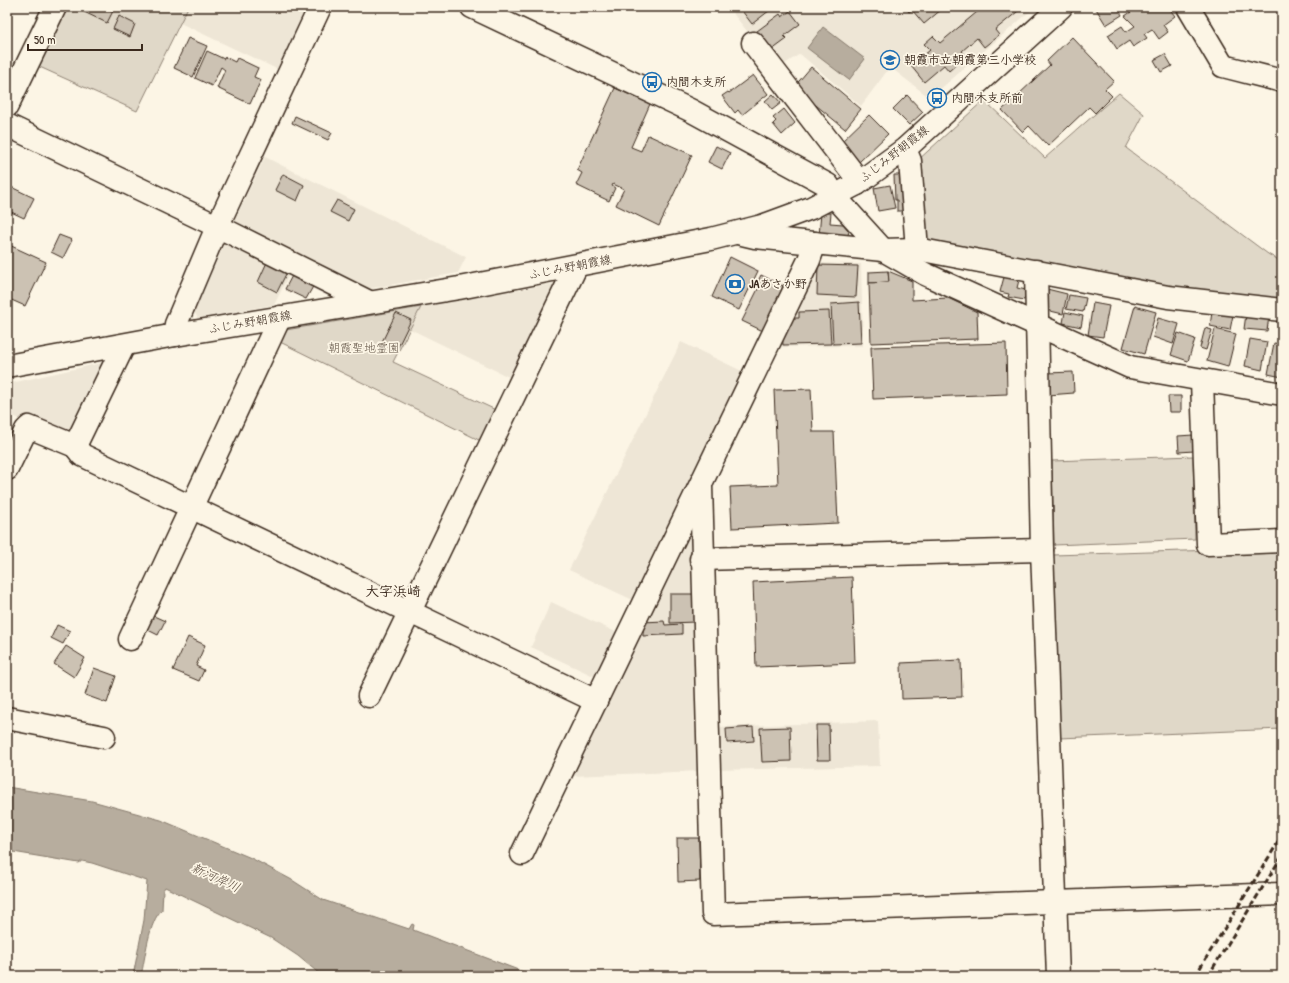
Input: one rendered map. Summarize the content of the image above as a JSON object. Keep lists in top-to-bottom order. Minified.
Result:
{"streets":{"street":["ふじみ野朝霞線"]},"districts":["大字浜崎"],"water":["新河岸川"],"parks":["朝霞聖地霊園"],"places":{"school or university":["朝霞市立朝霞第三小学校"],"bus stop":["内間木支所","内間木支所前"],"bank":["JAあさか野"]},"scale_bar":"50 m"}
